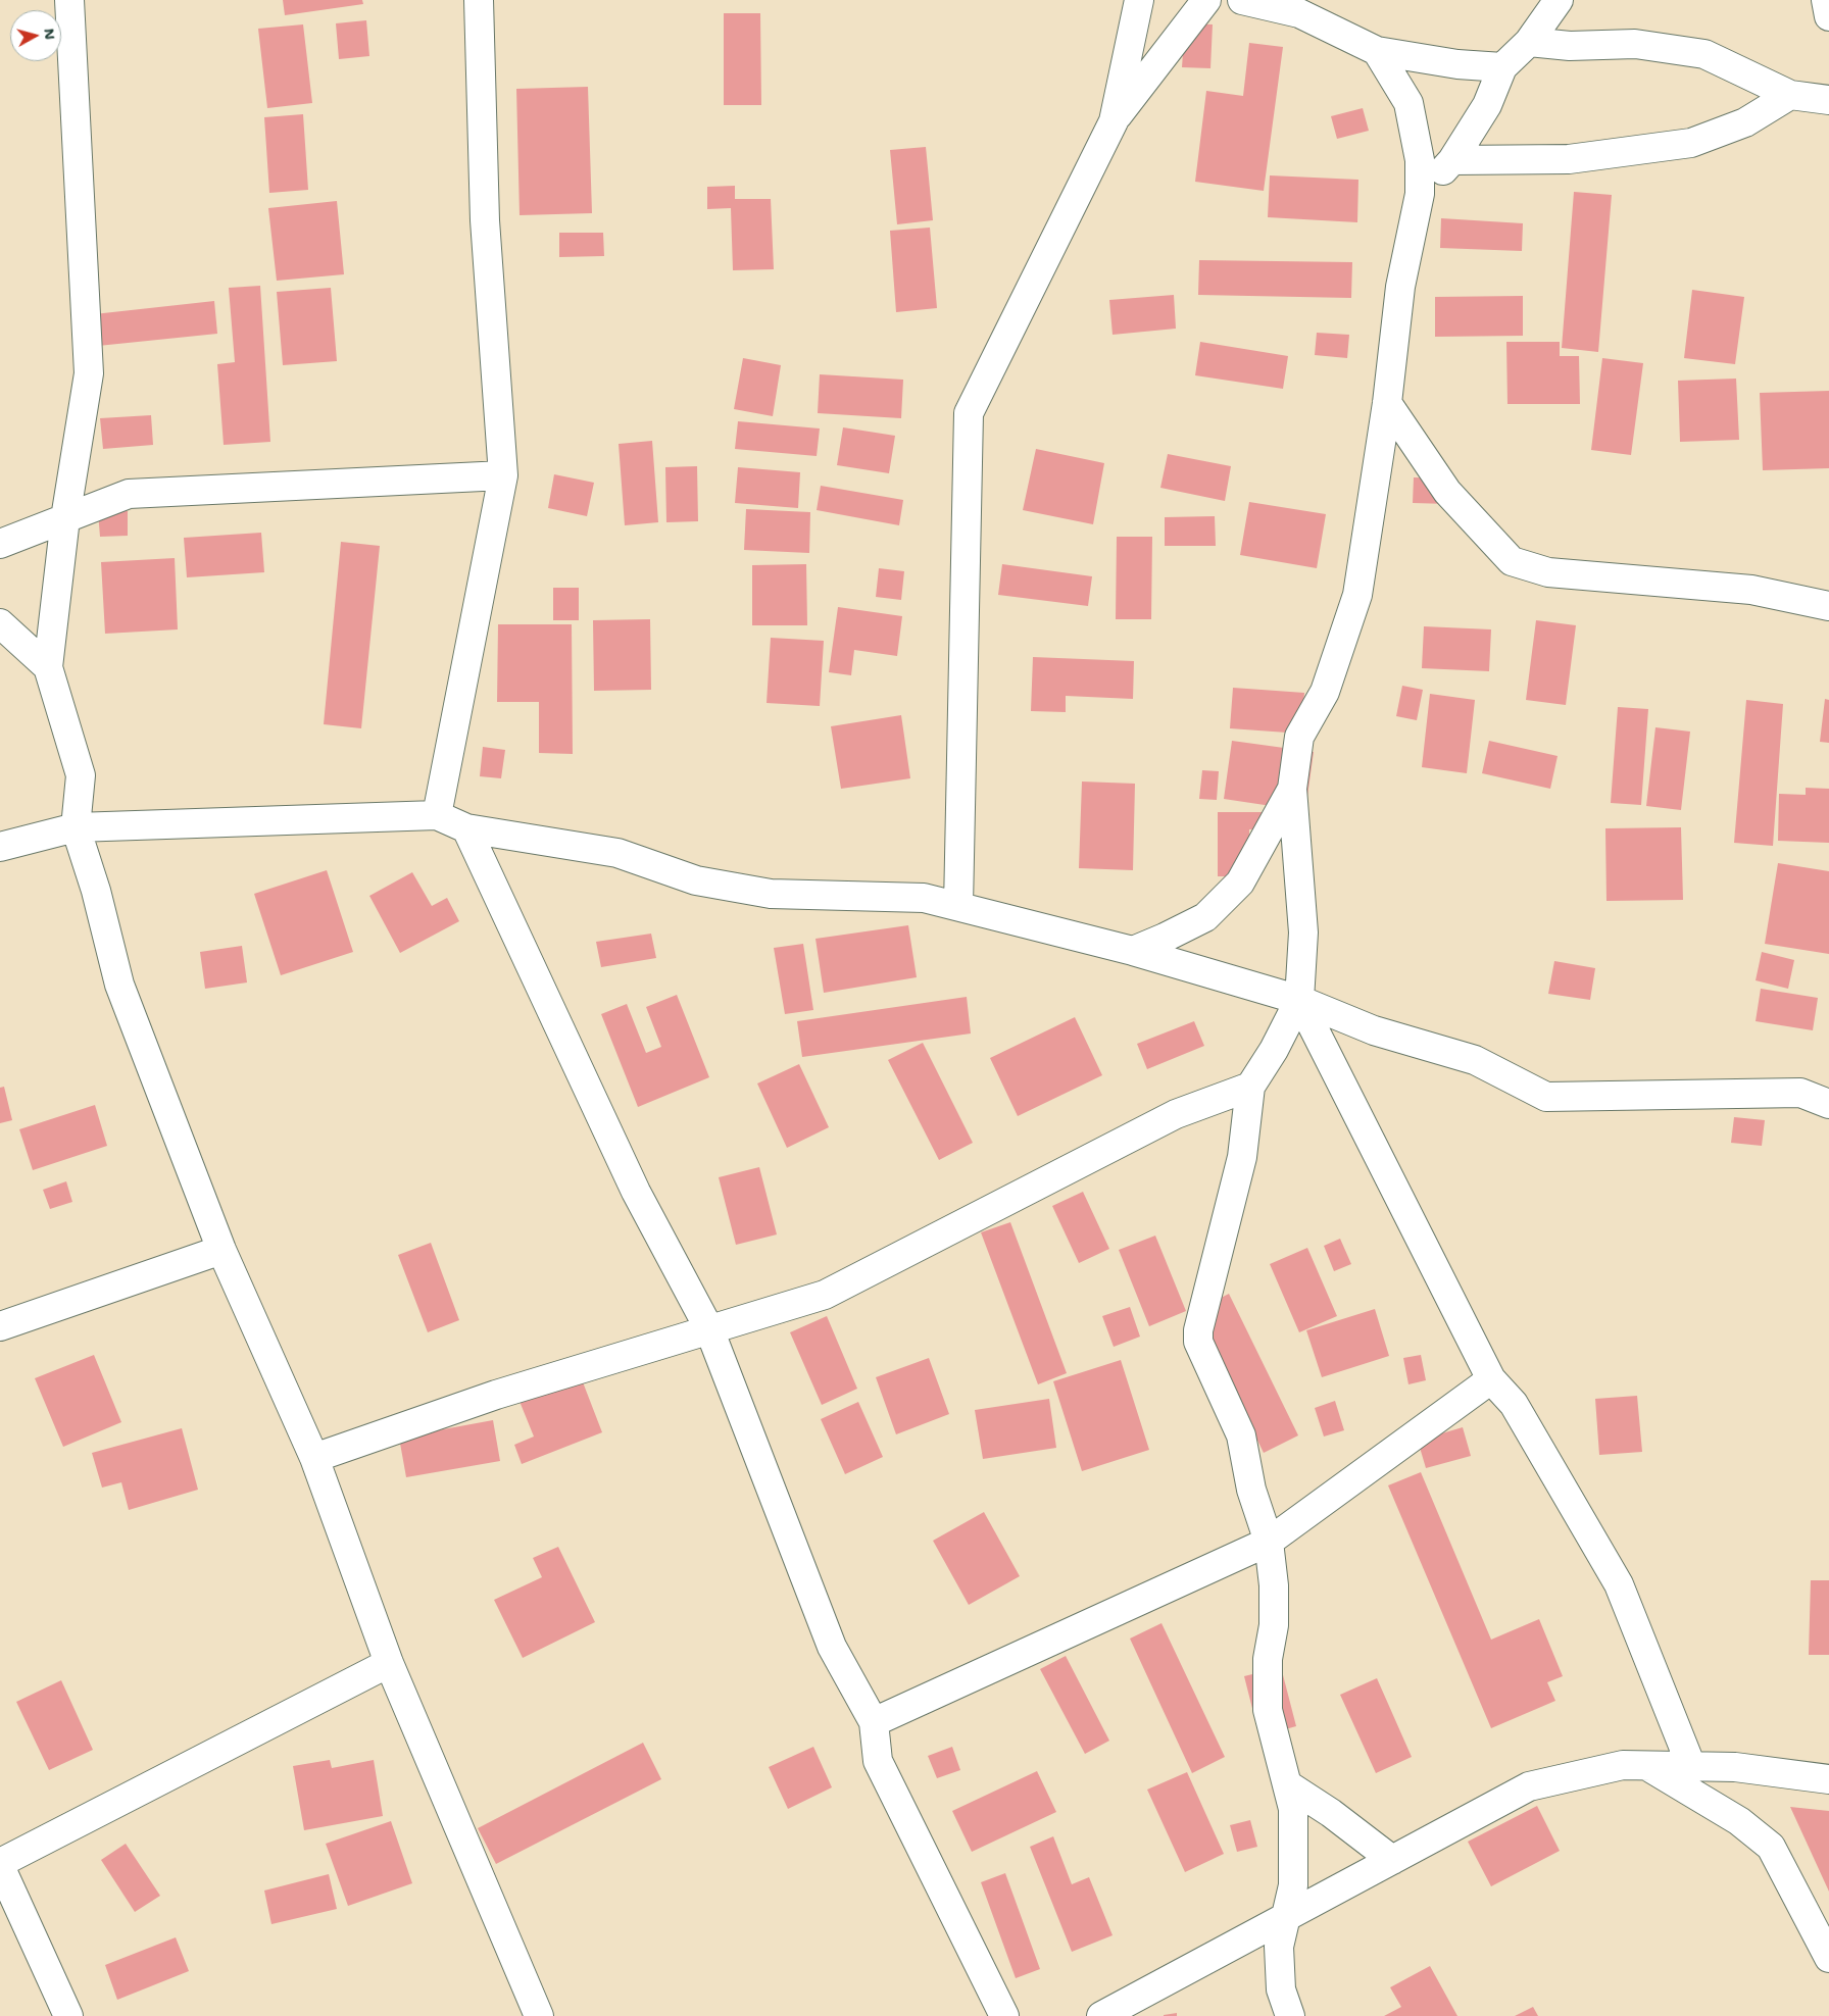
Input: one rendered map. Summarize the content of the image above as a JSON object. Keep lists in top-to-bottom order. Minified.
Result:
{"north":"right"}
